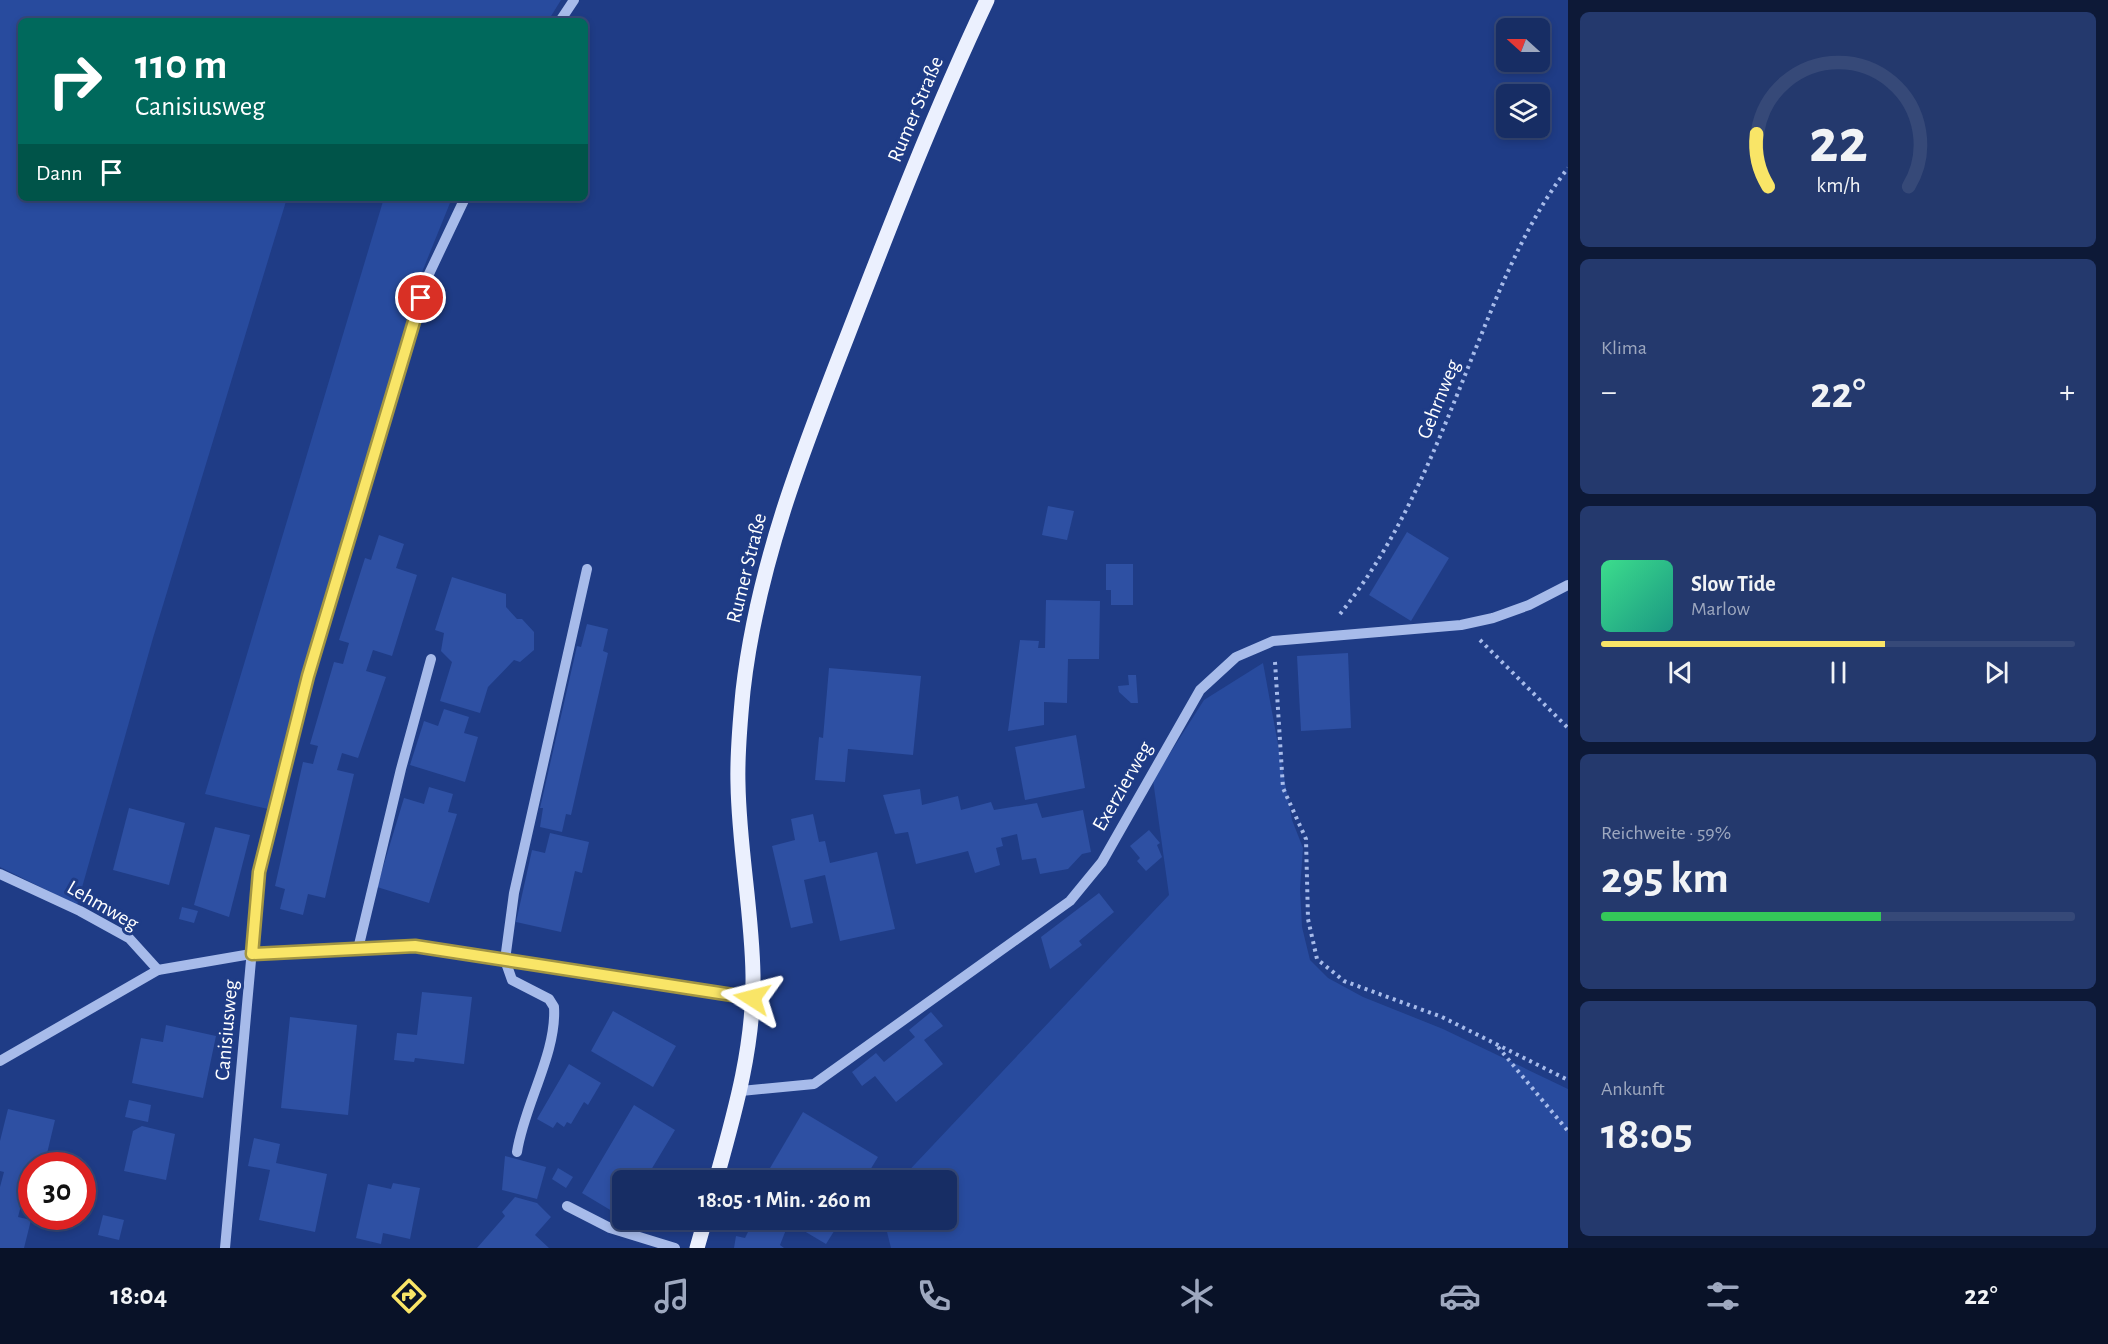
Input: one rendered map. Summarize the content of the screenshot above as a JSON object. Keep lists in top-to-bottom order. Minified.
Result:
{"streets":{"main road":["Rumer Straße"],"street":["Exerzierweg","Lehmweg","Canisiusweg"],"path":["Gehrnweg"]},"crossings":[["Rumer Straße","Exerzierweg"],["Gehrnweg","Exerzierweg"]],"north":"left","page":{"turn":["110 m","Canisiusweg"],"then":"Dann","tile":["Klima",["Reichweite · 59%","295 km"],["Ankunft","18:05"]],"heat":["−","22°","+"],"song":["Slow Tide","Marlow"],"limit":"30","trip":"18:05 · 1 Min. · 260 m","tabs":["18:04","22°"],"gauge":["22","km/h"]}}
